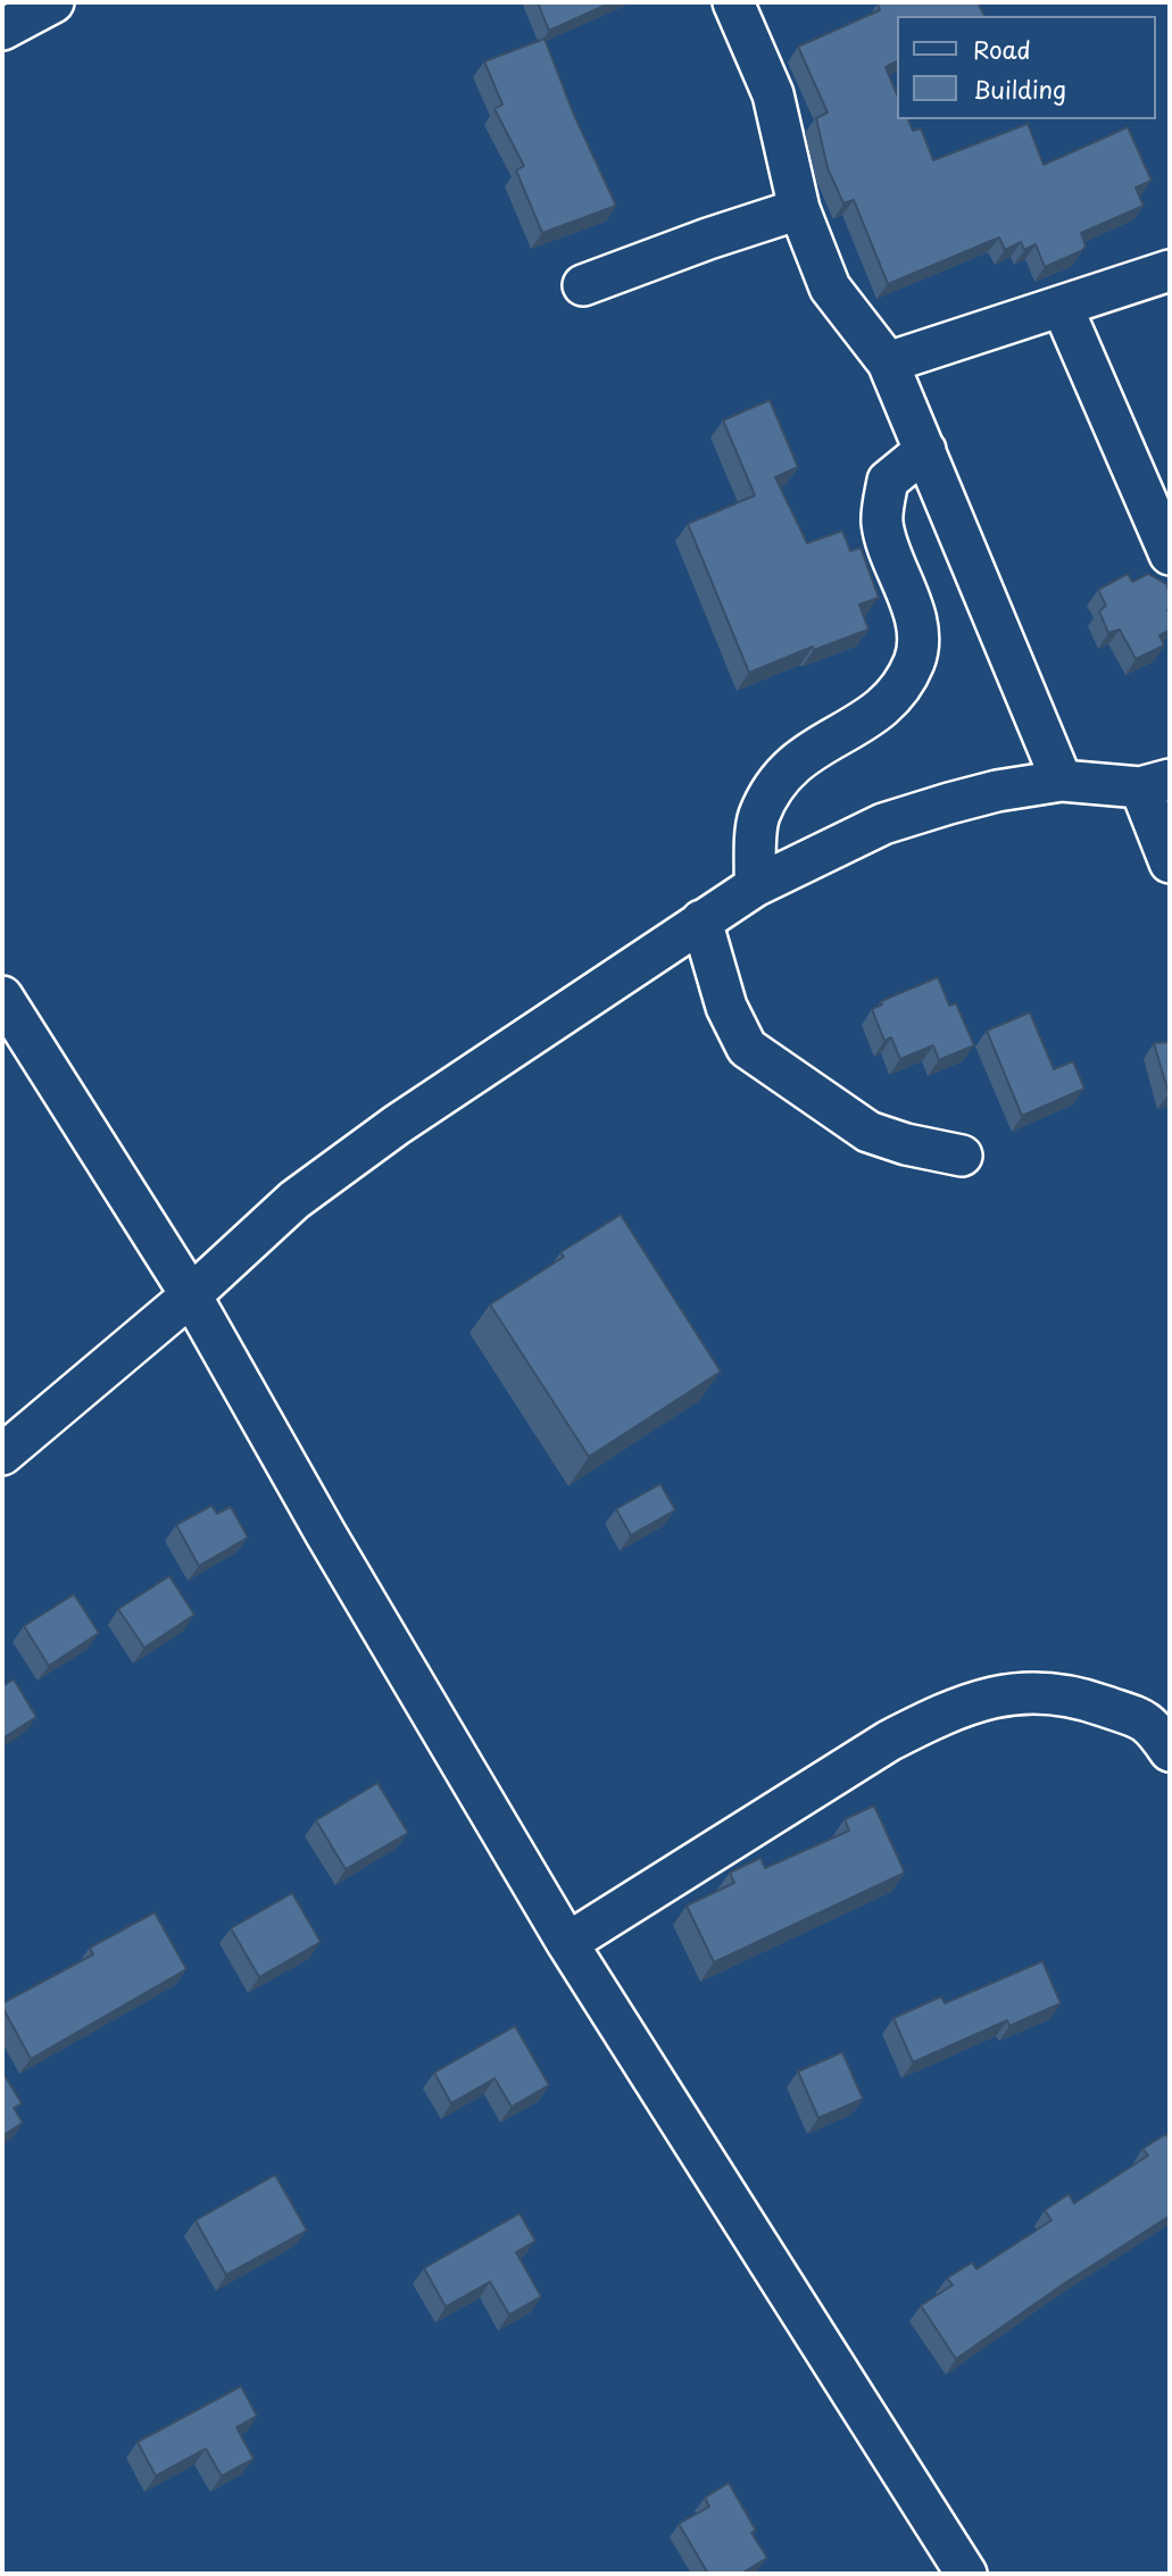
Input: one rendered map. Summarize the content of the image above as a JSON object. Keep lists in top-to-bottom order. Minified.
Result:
{"legend":["Road","Building"]}
